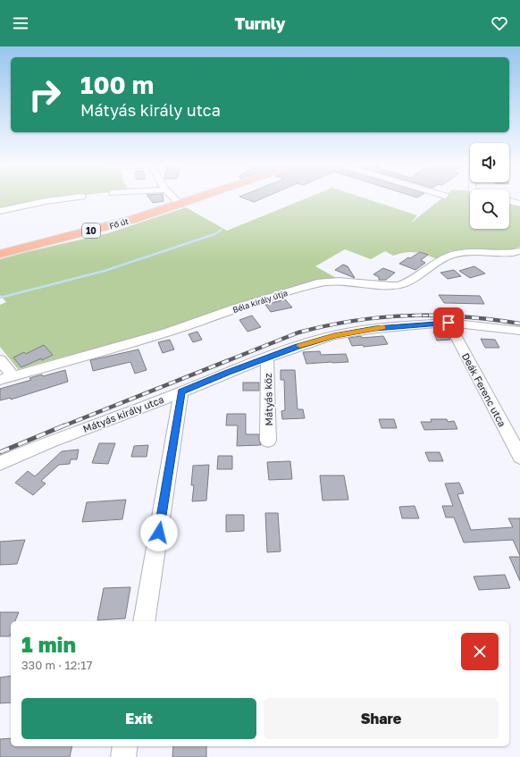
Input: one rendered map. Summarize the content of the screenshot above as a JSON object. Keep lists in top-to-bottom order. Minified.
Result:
{"streets":{"main road":["Fő út","10"],"street":["Béla király útja","Deák Ferenc utca","Mátyás köz","Mátyás király utca"]},"crossings":[["Deák Ferenc utca","Mátyás király utca"],["Mátyás köz","Mátyás király utca"]],"page":{"header":"Turnly","turn":["100 m","Mátyás király utca"],"heading":["1 min","330 m · 12:17"],"buttons":["Exit","Share"]}}
